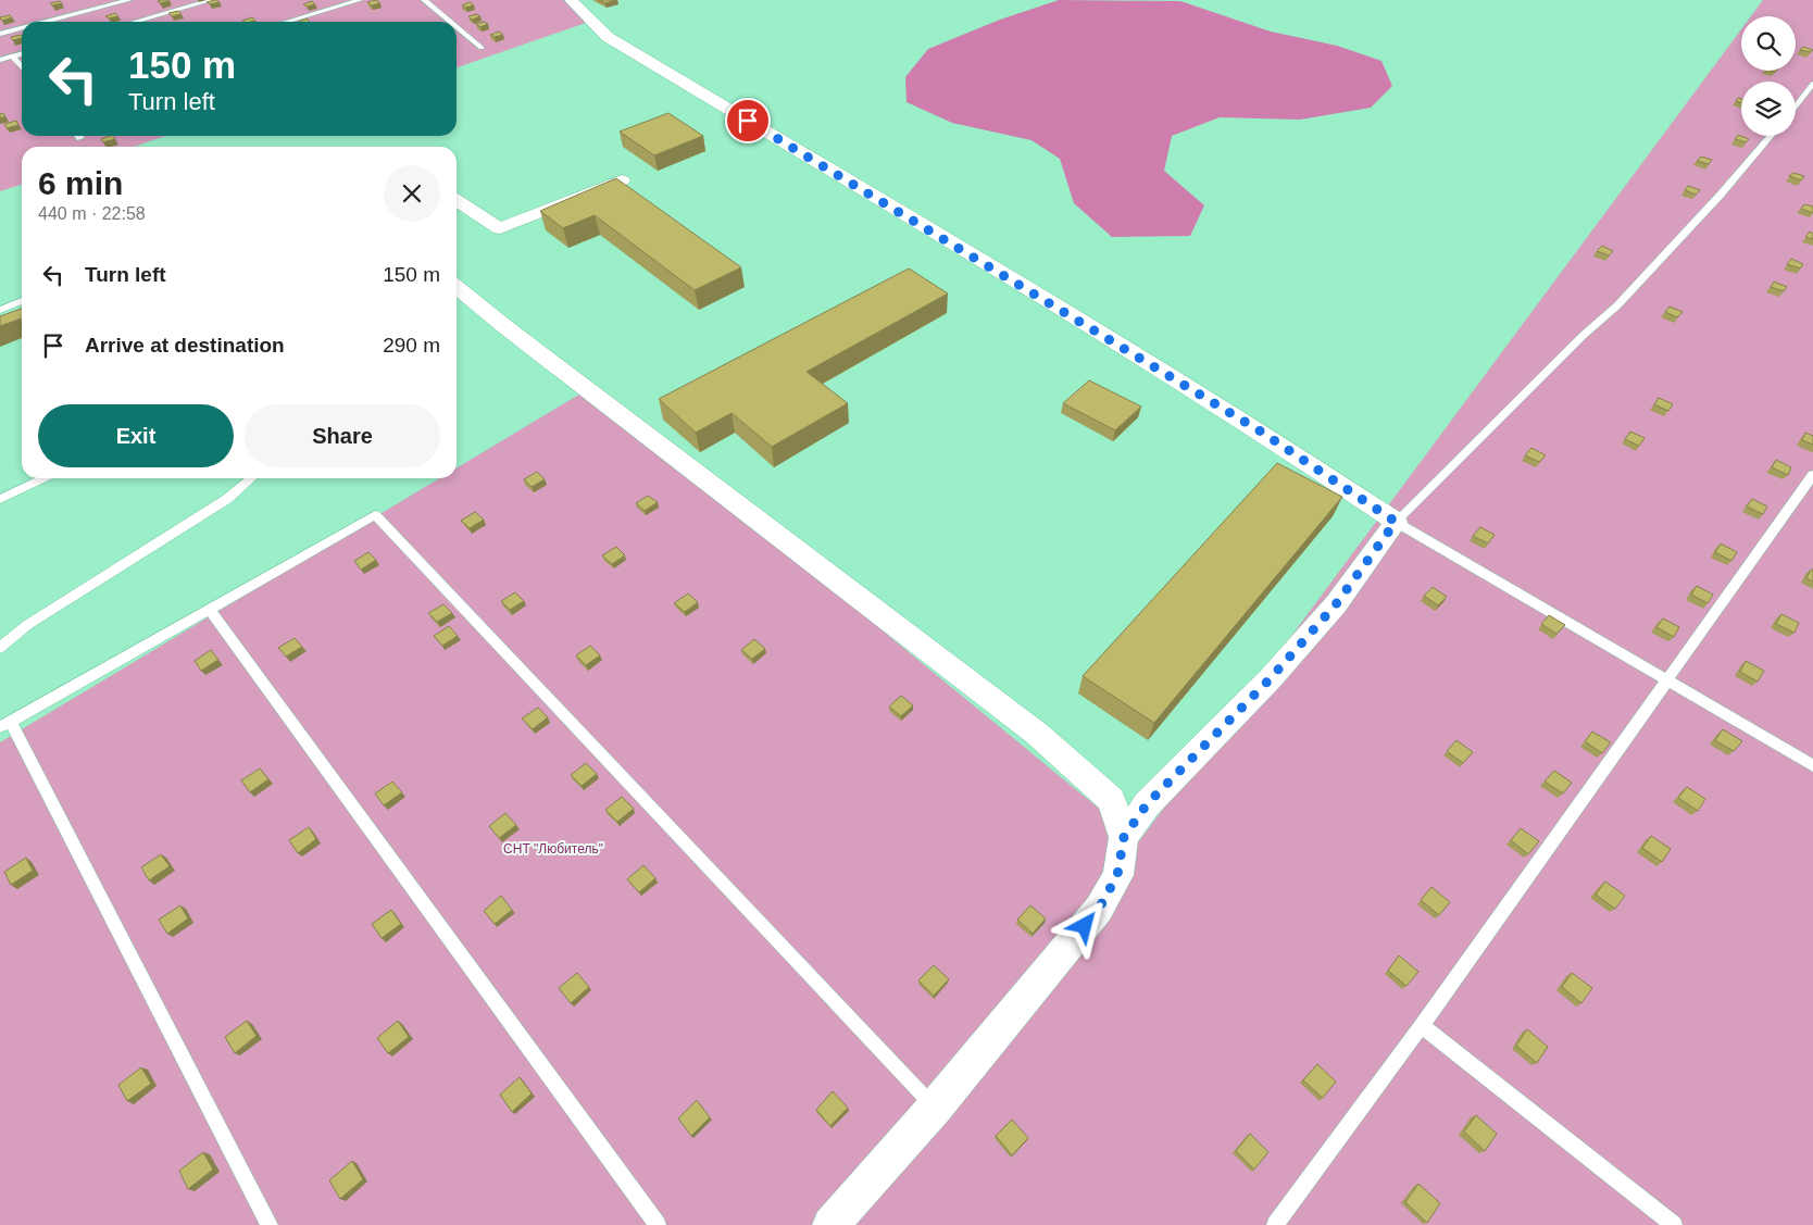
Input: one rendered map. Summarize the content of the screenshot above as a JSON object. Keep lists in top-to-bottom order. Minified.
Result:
{"parks":["СНТ \"Любитель\""],"page":{"turn":["150 m","Turn left"],"heading":["6 min","440 m · 22:58"],"list":[{"name":"Turn left","value":"150 m"},{"name":"Arrive at destination","value":"290 m"}],"buttons":["Exit","Share"]}}
